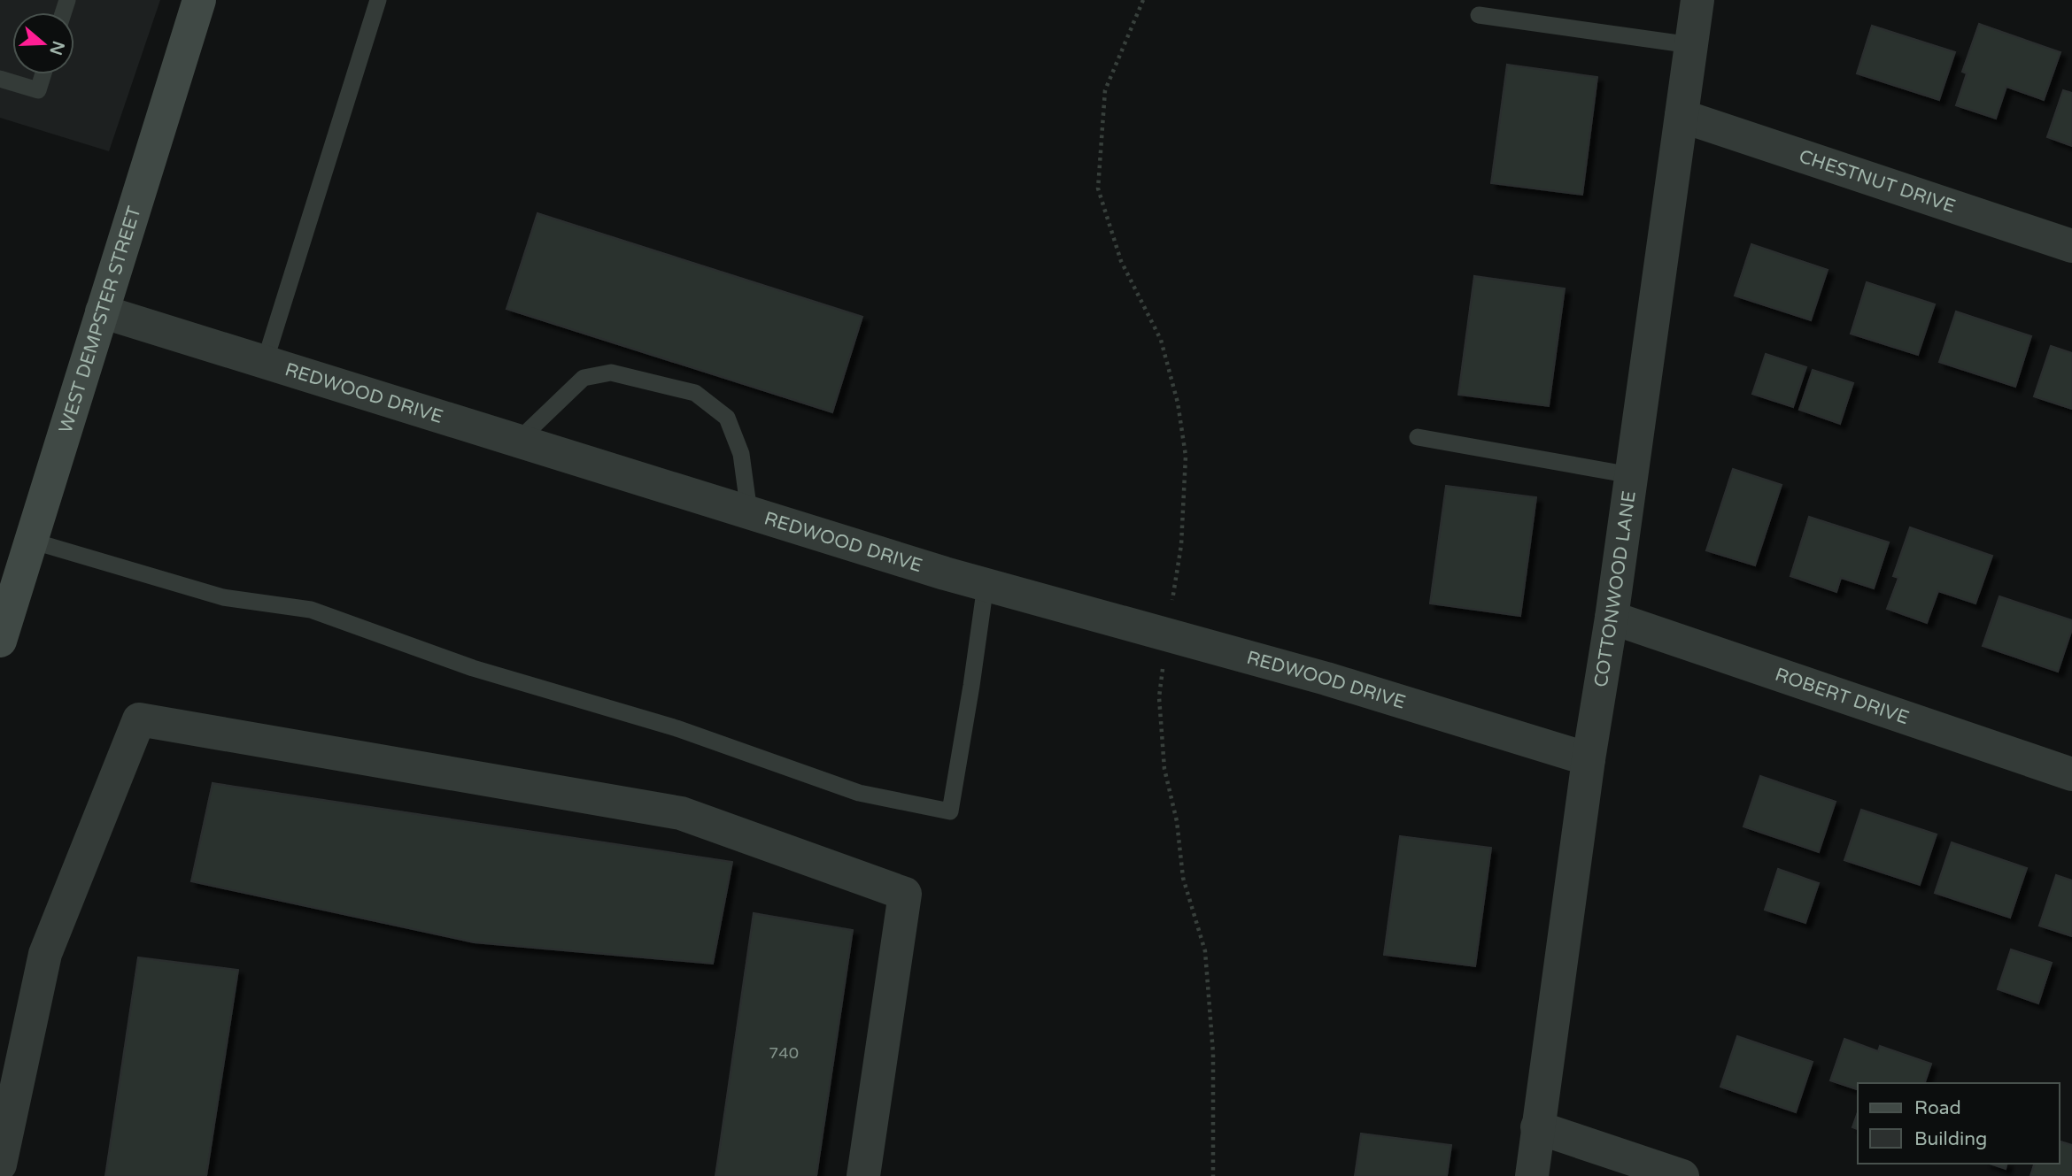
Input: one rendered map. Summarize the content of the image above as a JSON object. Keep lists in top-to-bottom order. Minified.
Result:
{"streets":{"main road":["WEST DEMPSTER STREET"],"street":["CHESTNUT DRIVE","REDWOOD DRIVE","COTTONWOOD LANE","ROBERT DRIVE"]},"crossings":[["CHESTNUT DRIVE","COTTONWOOD LANE"],["WEST DEMPSTER STREET","REDWOOD DRIVE"],["REDWOOD DRIVE","COTTONWOOD LANE"],["COTTONWOOD LANE","ROBERT DRIVE"]],"house_numbers":["740"],"legend":["Road","Building"],"north":"right"}
